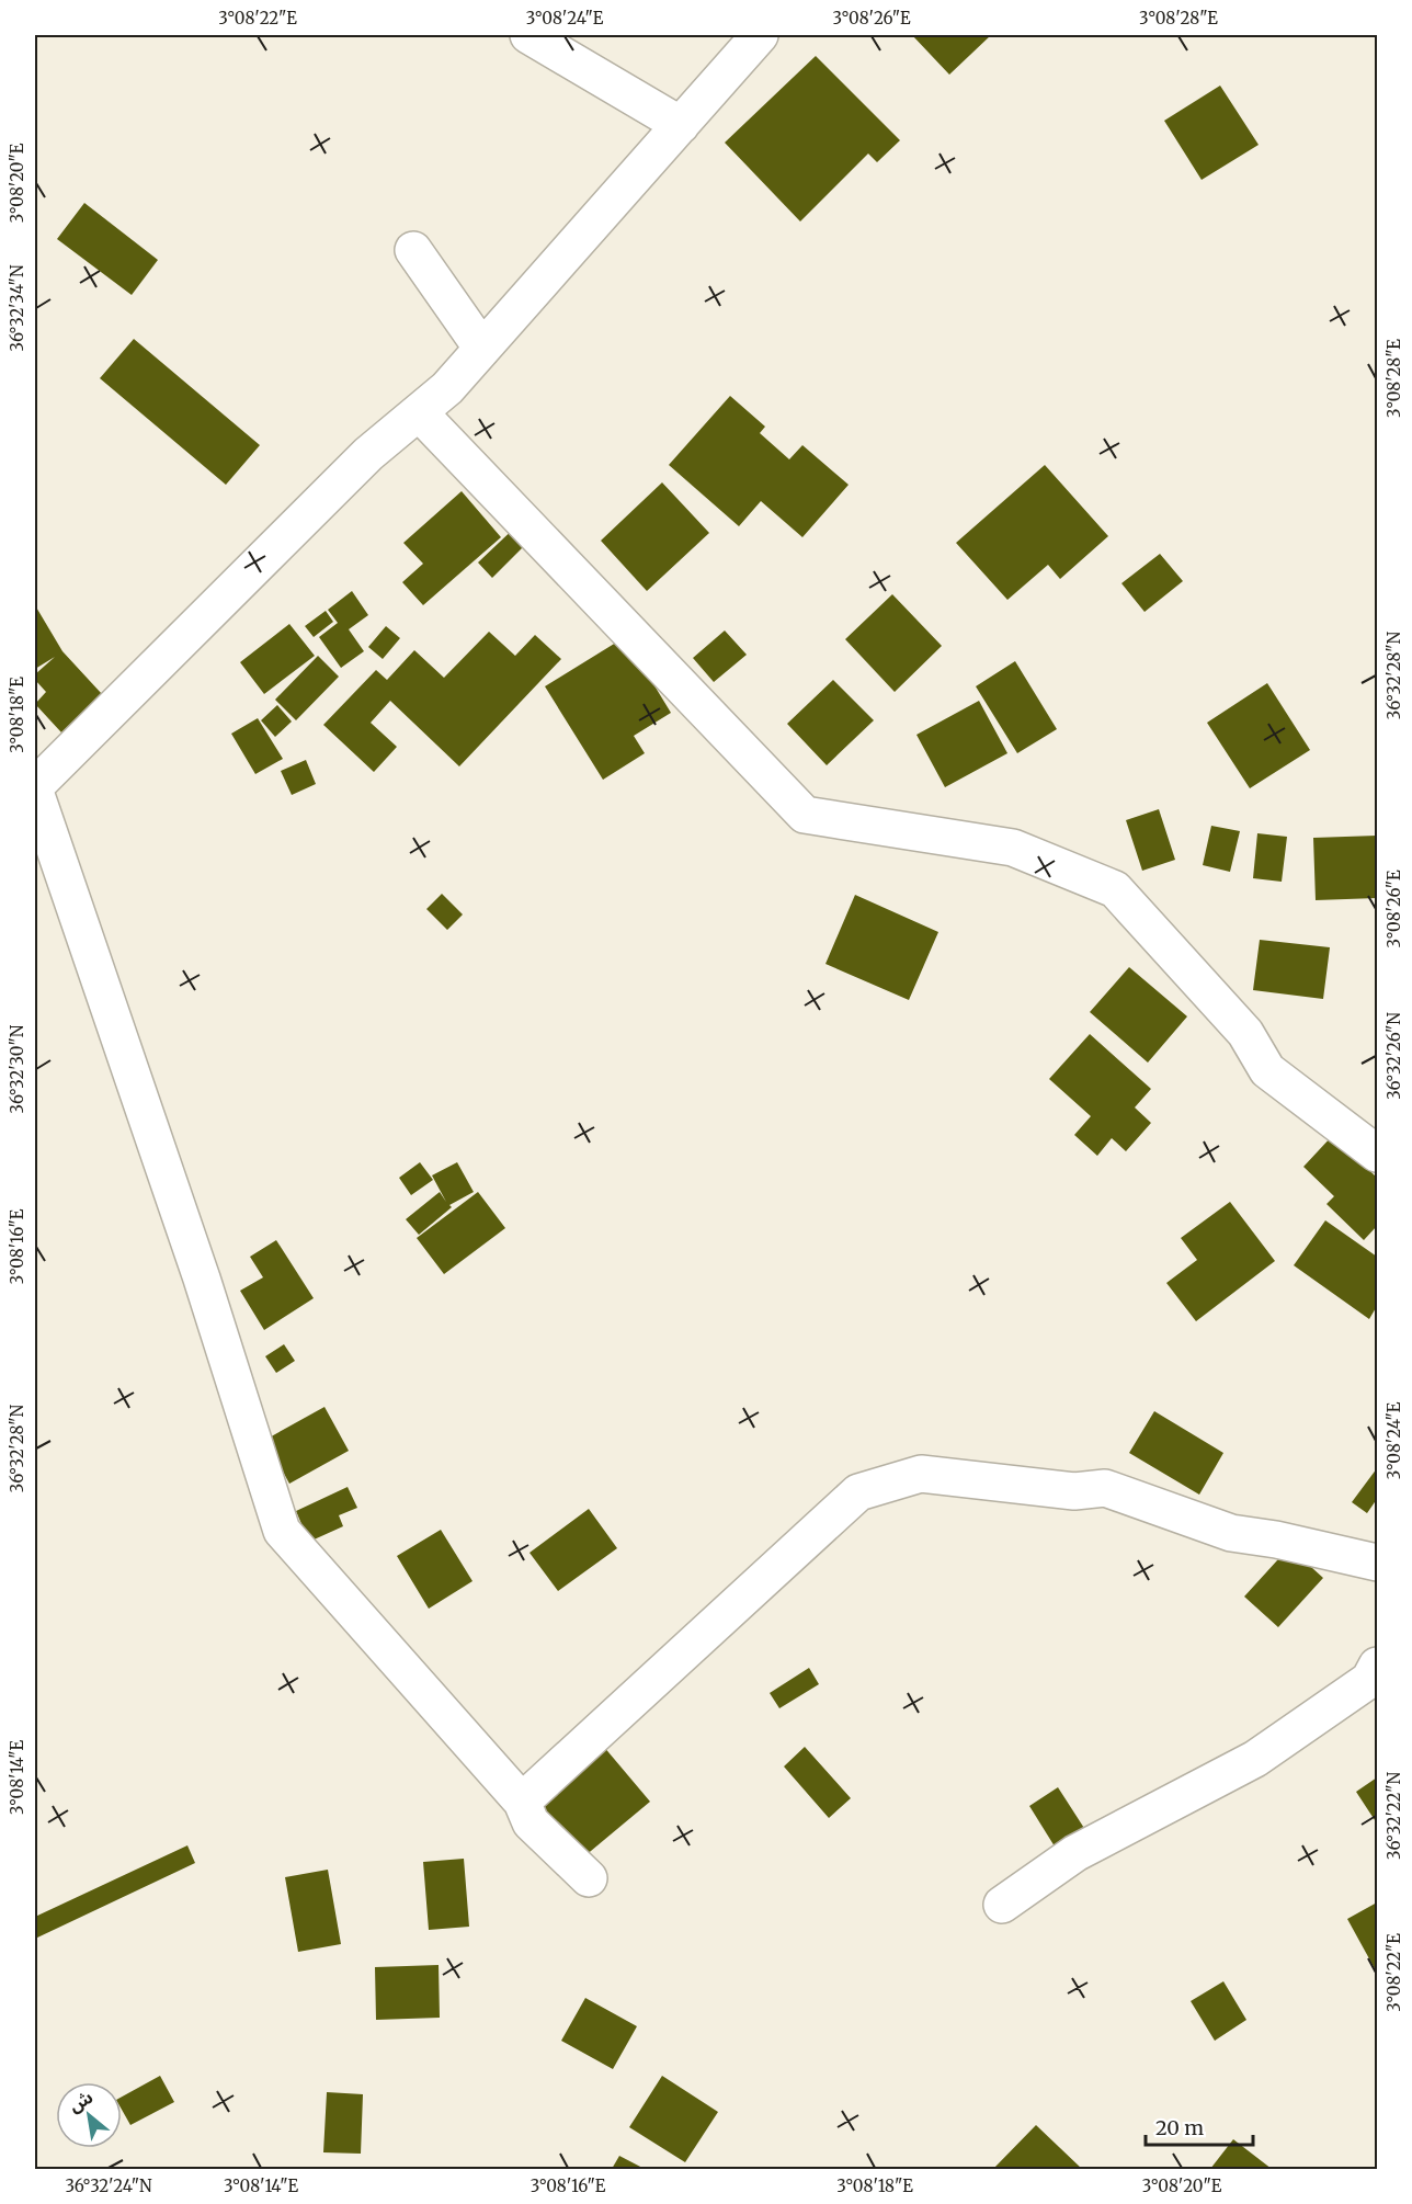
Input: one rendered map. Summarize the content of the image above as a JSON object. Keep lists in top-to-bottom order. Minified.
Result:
{"scale_bar":"20 m","north":"top left","coordinates":["3°08'22\"E","3°08'24\"E","3°08'26\"E","3°08'28\"E","3°08'20\"E","36°32'34\"N","36°32'28\"N","3°08'18\"E","36°32'26\"N","36°32'30\"N","3°08'16\"E","3°08'14\"E","36°32'22\"N","36°32'24\"N"]}
